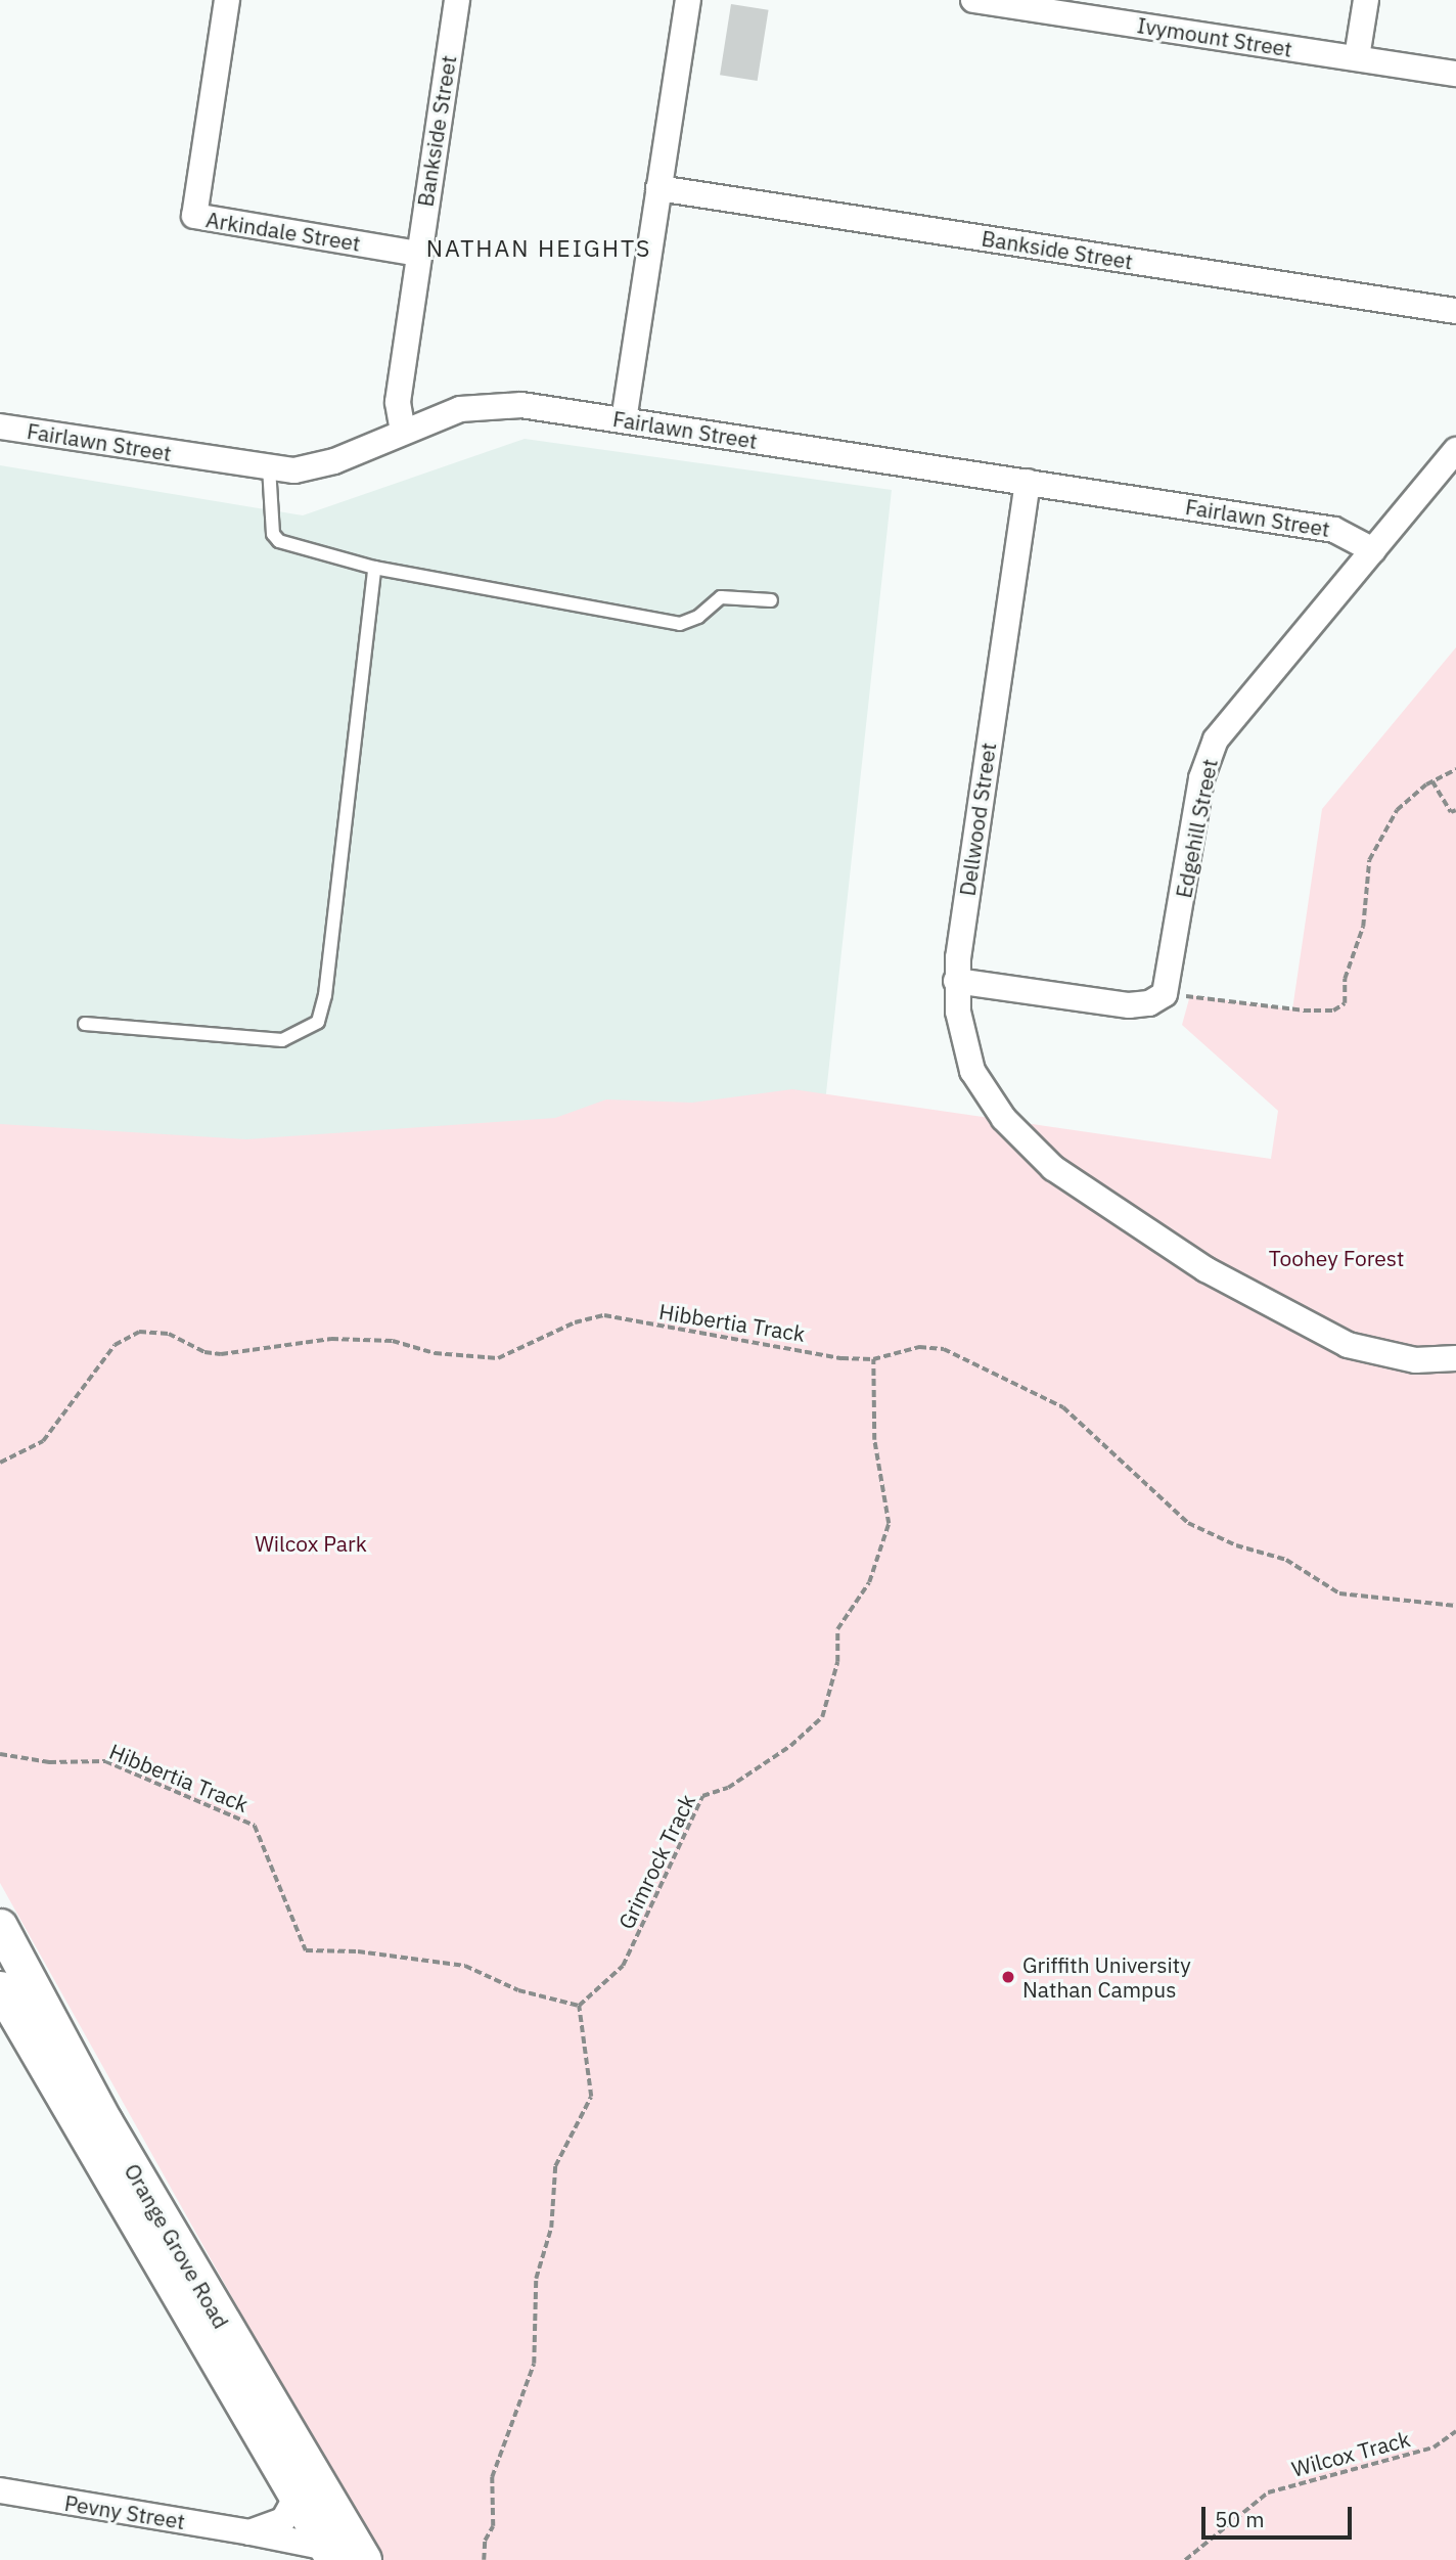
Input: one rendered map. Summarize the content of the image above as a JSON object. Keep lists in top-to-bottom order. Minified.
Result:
{"streets":{"main road":["Orange Grove Road"],"street":["Ivymount Street","Bankside Street","Arkindale Street","Fairlawn Street","Dellwood Street","Edgehill Street","Pevny Street"],"path":["Hibbertia Track","Grimrock Track","Wilcox Track"]},"crossings":[["Bankside Street","Arkindale Street"],["Bankside Street","Fairlawn Street"],["Fairlawn Street","Dellwood Street"],["Fairlawn Street","Edgehill Street"],["Hibbertia Track","Grimrock Track"],["Orange Grove Road","Pevny Street"]],"districts":["NATHAN HEIGHTS"],"parks":["Toohey Forest","Wilcox Park"],"places":["Griffith University Nathan Campus"],"scale_bar":"50 m"}
